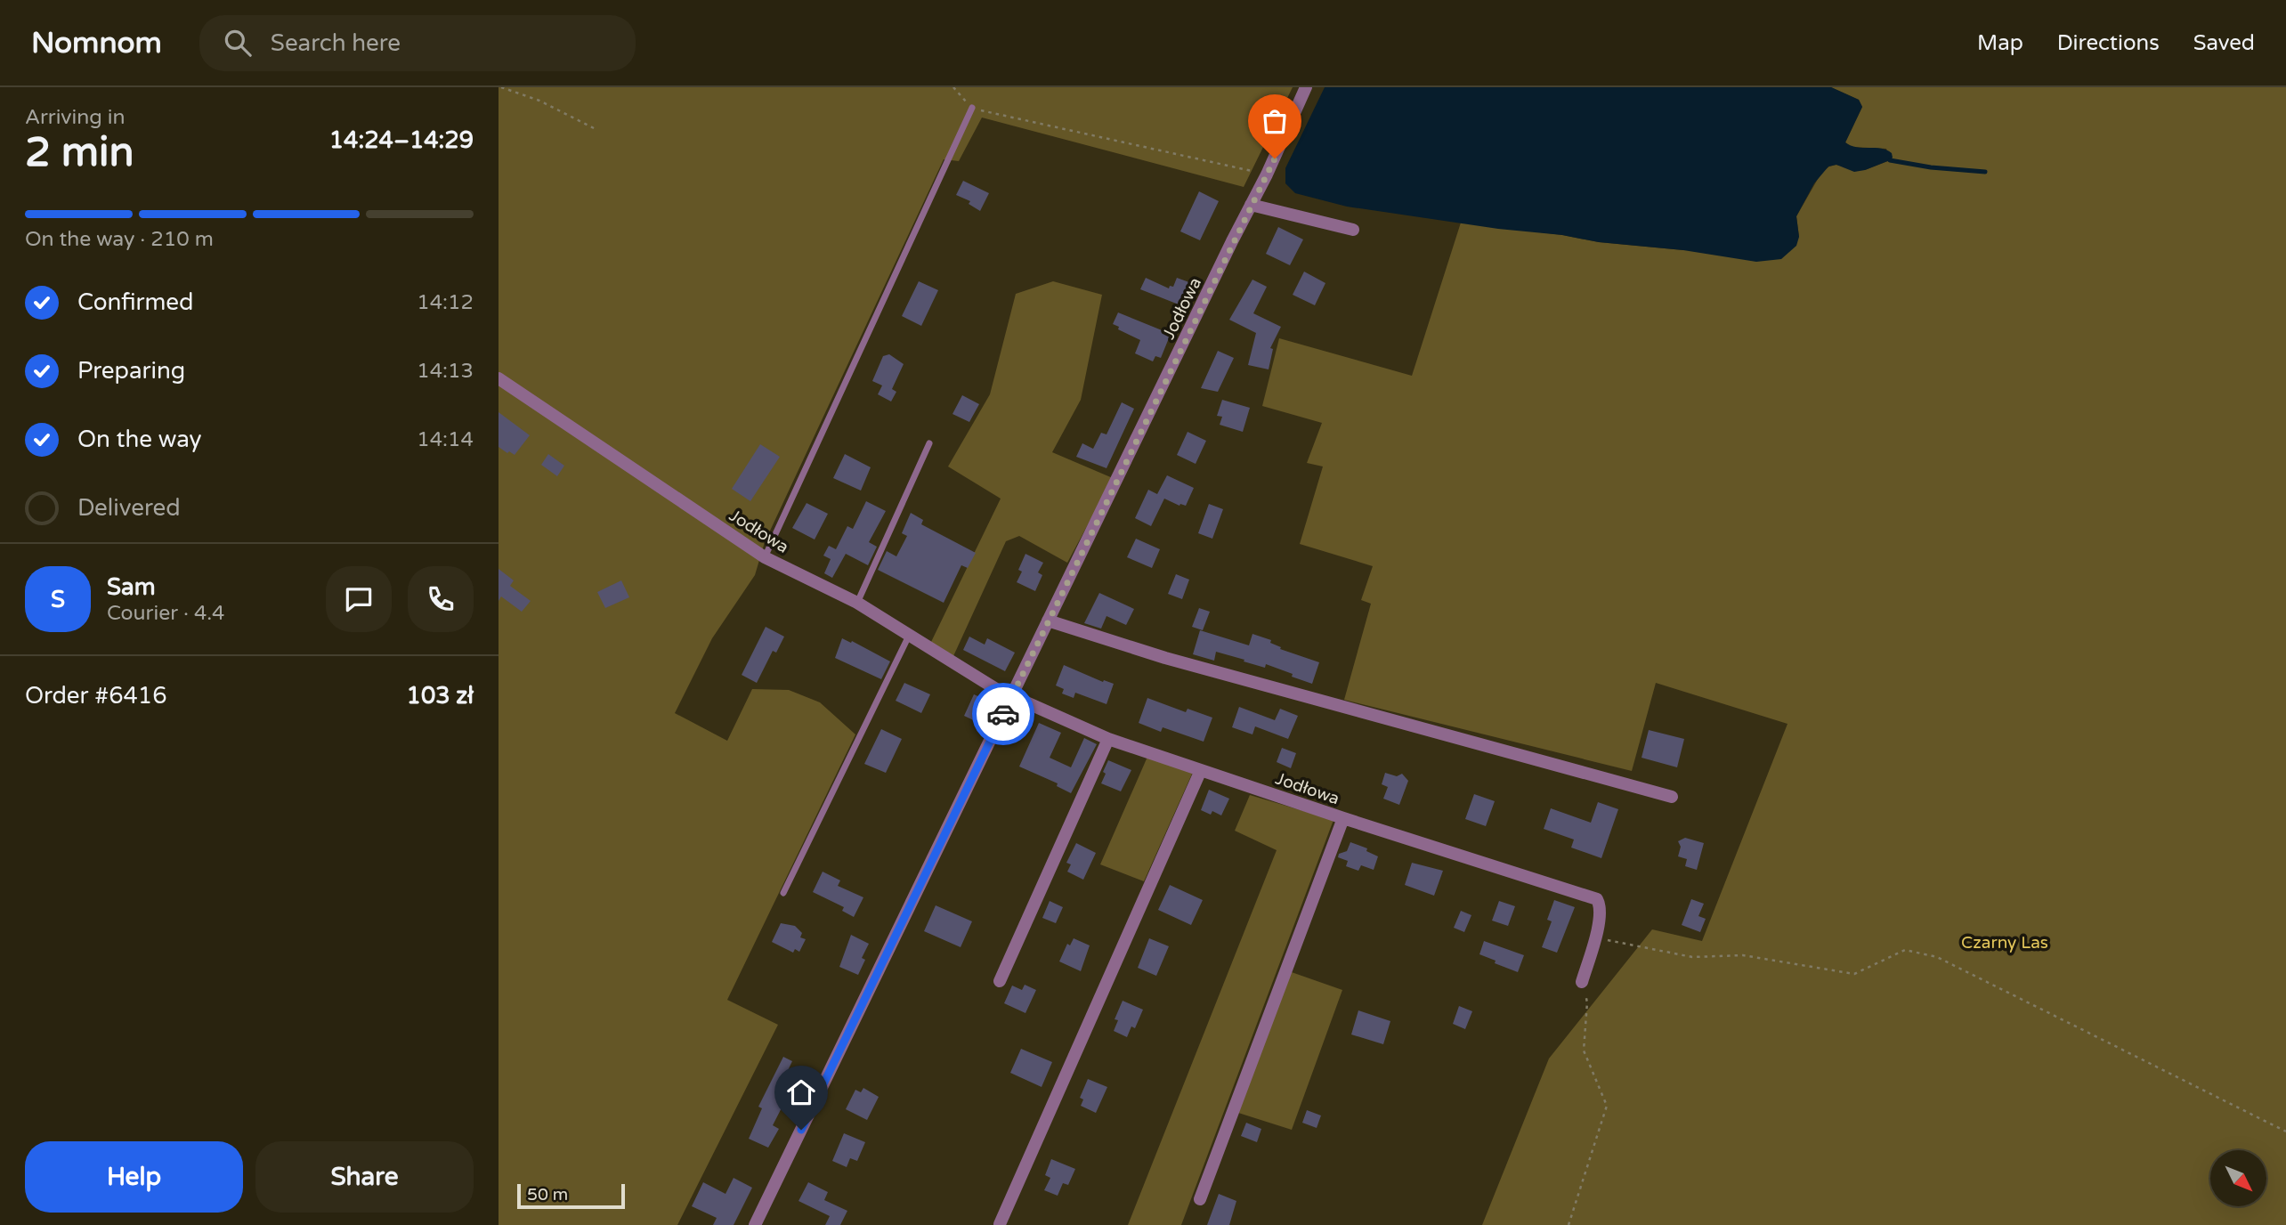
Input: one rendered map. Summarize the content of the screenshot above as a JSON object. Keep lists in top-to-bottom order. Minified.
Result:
{"streets":{"street":["Jodłowa"]},"parks":["Czarny Las"],"scale_bar":"50 m","north":"bottom right","page":{"header":"Nomnom","search":"Search here","nav":["Map","Directions","Saved"],"heading":["2 min","Arriving in","14:24–14:29"],"panel":["Sam","Courier · 4.4","Order #6416","103 zł"],"bar":"On the way · 210 m","list":[["Confirmed","14:12"],["Preparing","14:13"],["On the way","14:14"],"Delivered"],"round":"S","buttons":["Help","Share"],"scale":"50 m"}}
